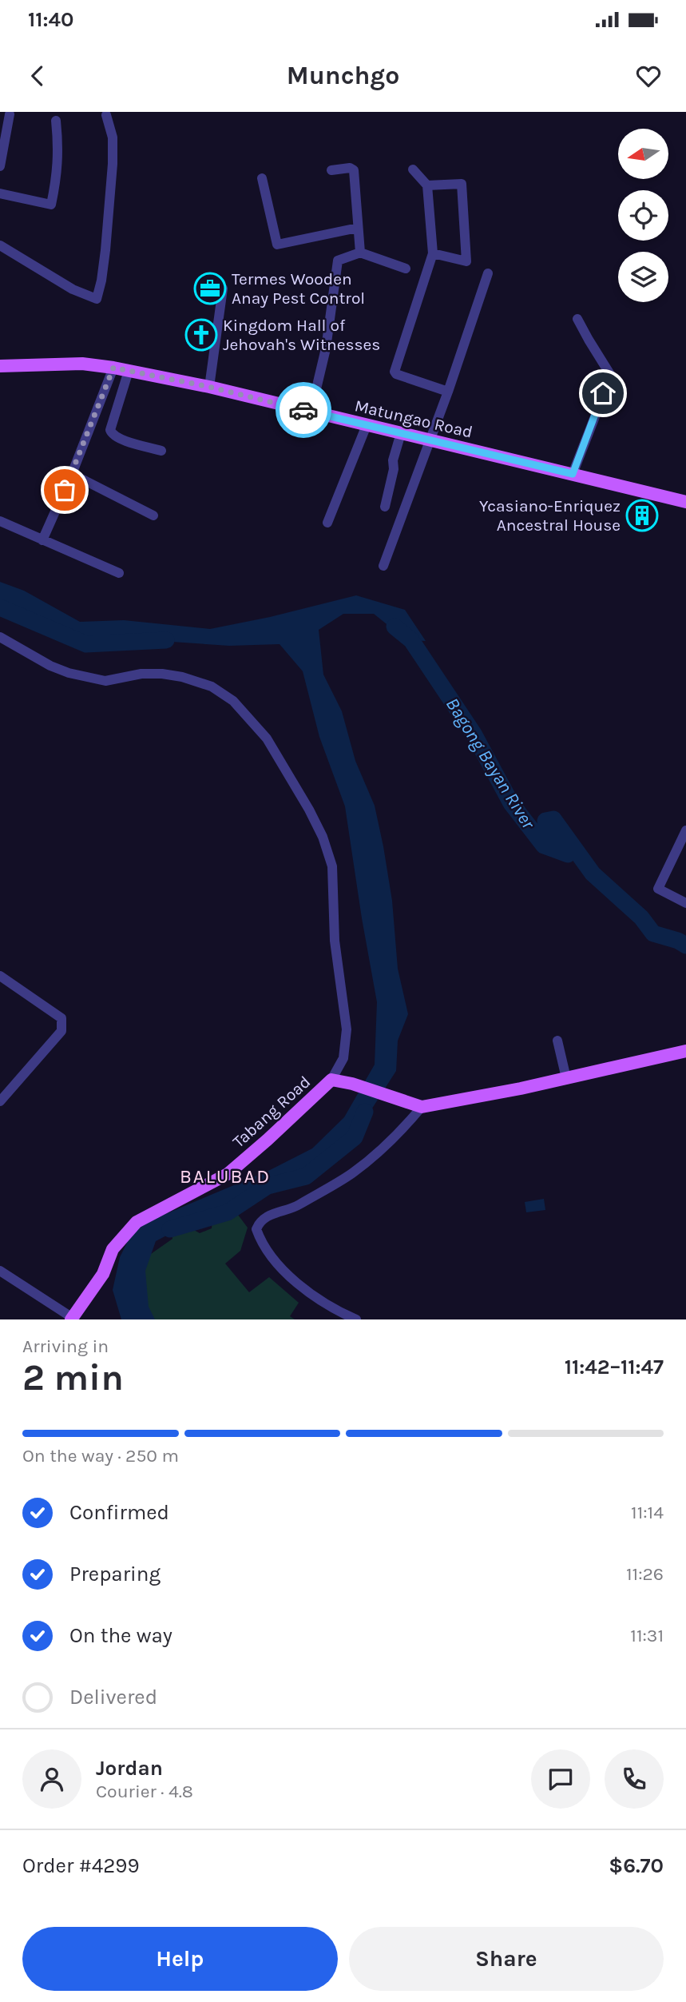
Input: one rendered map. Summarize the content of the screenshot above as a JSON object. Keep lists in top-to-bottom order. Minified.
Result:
{"streets":{"main road":["Matungao Road","Tabang Road"]},"districts":["BALUBAD"],"water":["Bagong Bayan River"],"places":{"office":["Termes Wooden Anay Pest Control"],"church":["Kingdom Hall of Jehovah's Witnesses"],"building":["Ycasiano-Enriquez Ancestral House"]},"north":"left","page":{"status":"11:40","header":"Munchgo","heading":["2 min","Arriving in","11:42–11:47"],"panel":["Jordan","Courier · 4.8","Order #4299","$6.70"],"bar":"On the way · 250 m","list":[["Confirmed","11:14"],["Preparing","11:26"],["On the way","11:31"],"Delivered"],"buttons":["Help","Share"]}}
